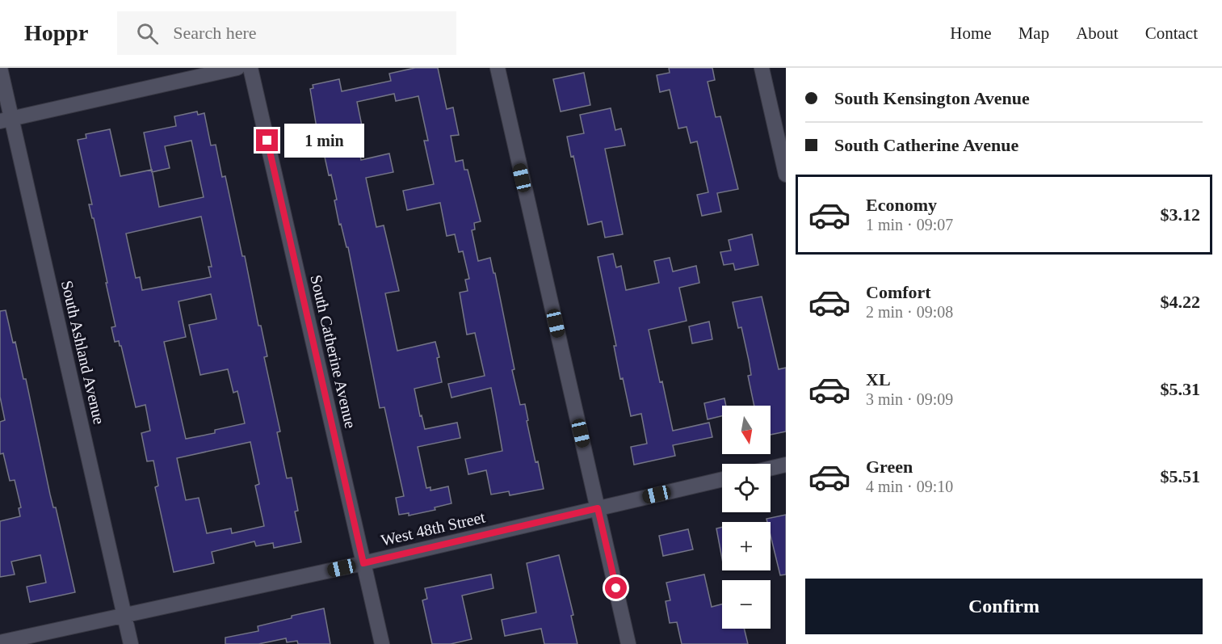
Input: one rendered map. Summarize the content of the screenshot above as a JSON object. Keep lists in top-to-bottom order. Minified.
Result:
{"streets":{"street":["South Catherine Avenue","South Ashland Avenue","West 48th Street"]},"crossings":[["South Catherine Avenue","West 48th Street"],["South Ashland Avenue","West 48th Street"]],"north":"bottom","page":{"header":"Hoppr","search":"Search here","nav":["Home","Map","About","Contact"],"banner":["South Kensington Avenue","South Catherine Avenue"],"bubble":"1 min","list":[{"name":"Economy","note":"1 min · 09:07","value":"$3.12"},{"name":"Comfort","note":"2 min · 09:08","value":"$4.22"},{"name":"XL","note":"3 min · 09:09","value":"$5.31"},{"name":"Green","note":"4 min · 09:10","value":"$5.51"}],"map_buttons":["+","−"],"buttons":"Confirm"}}
